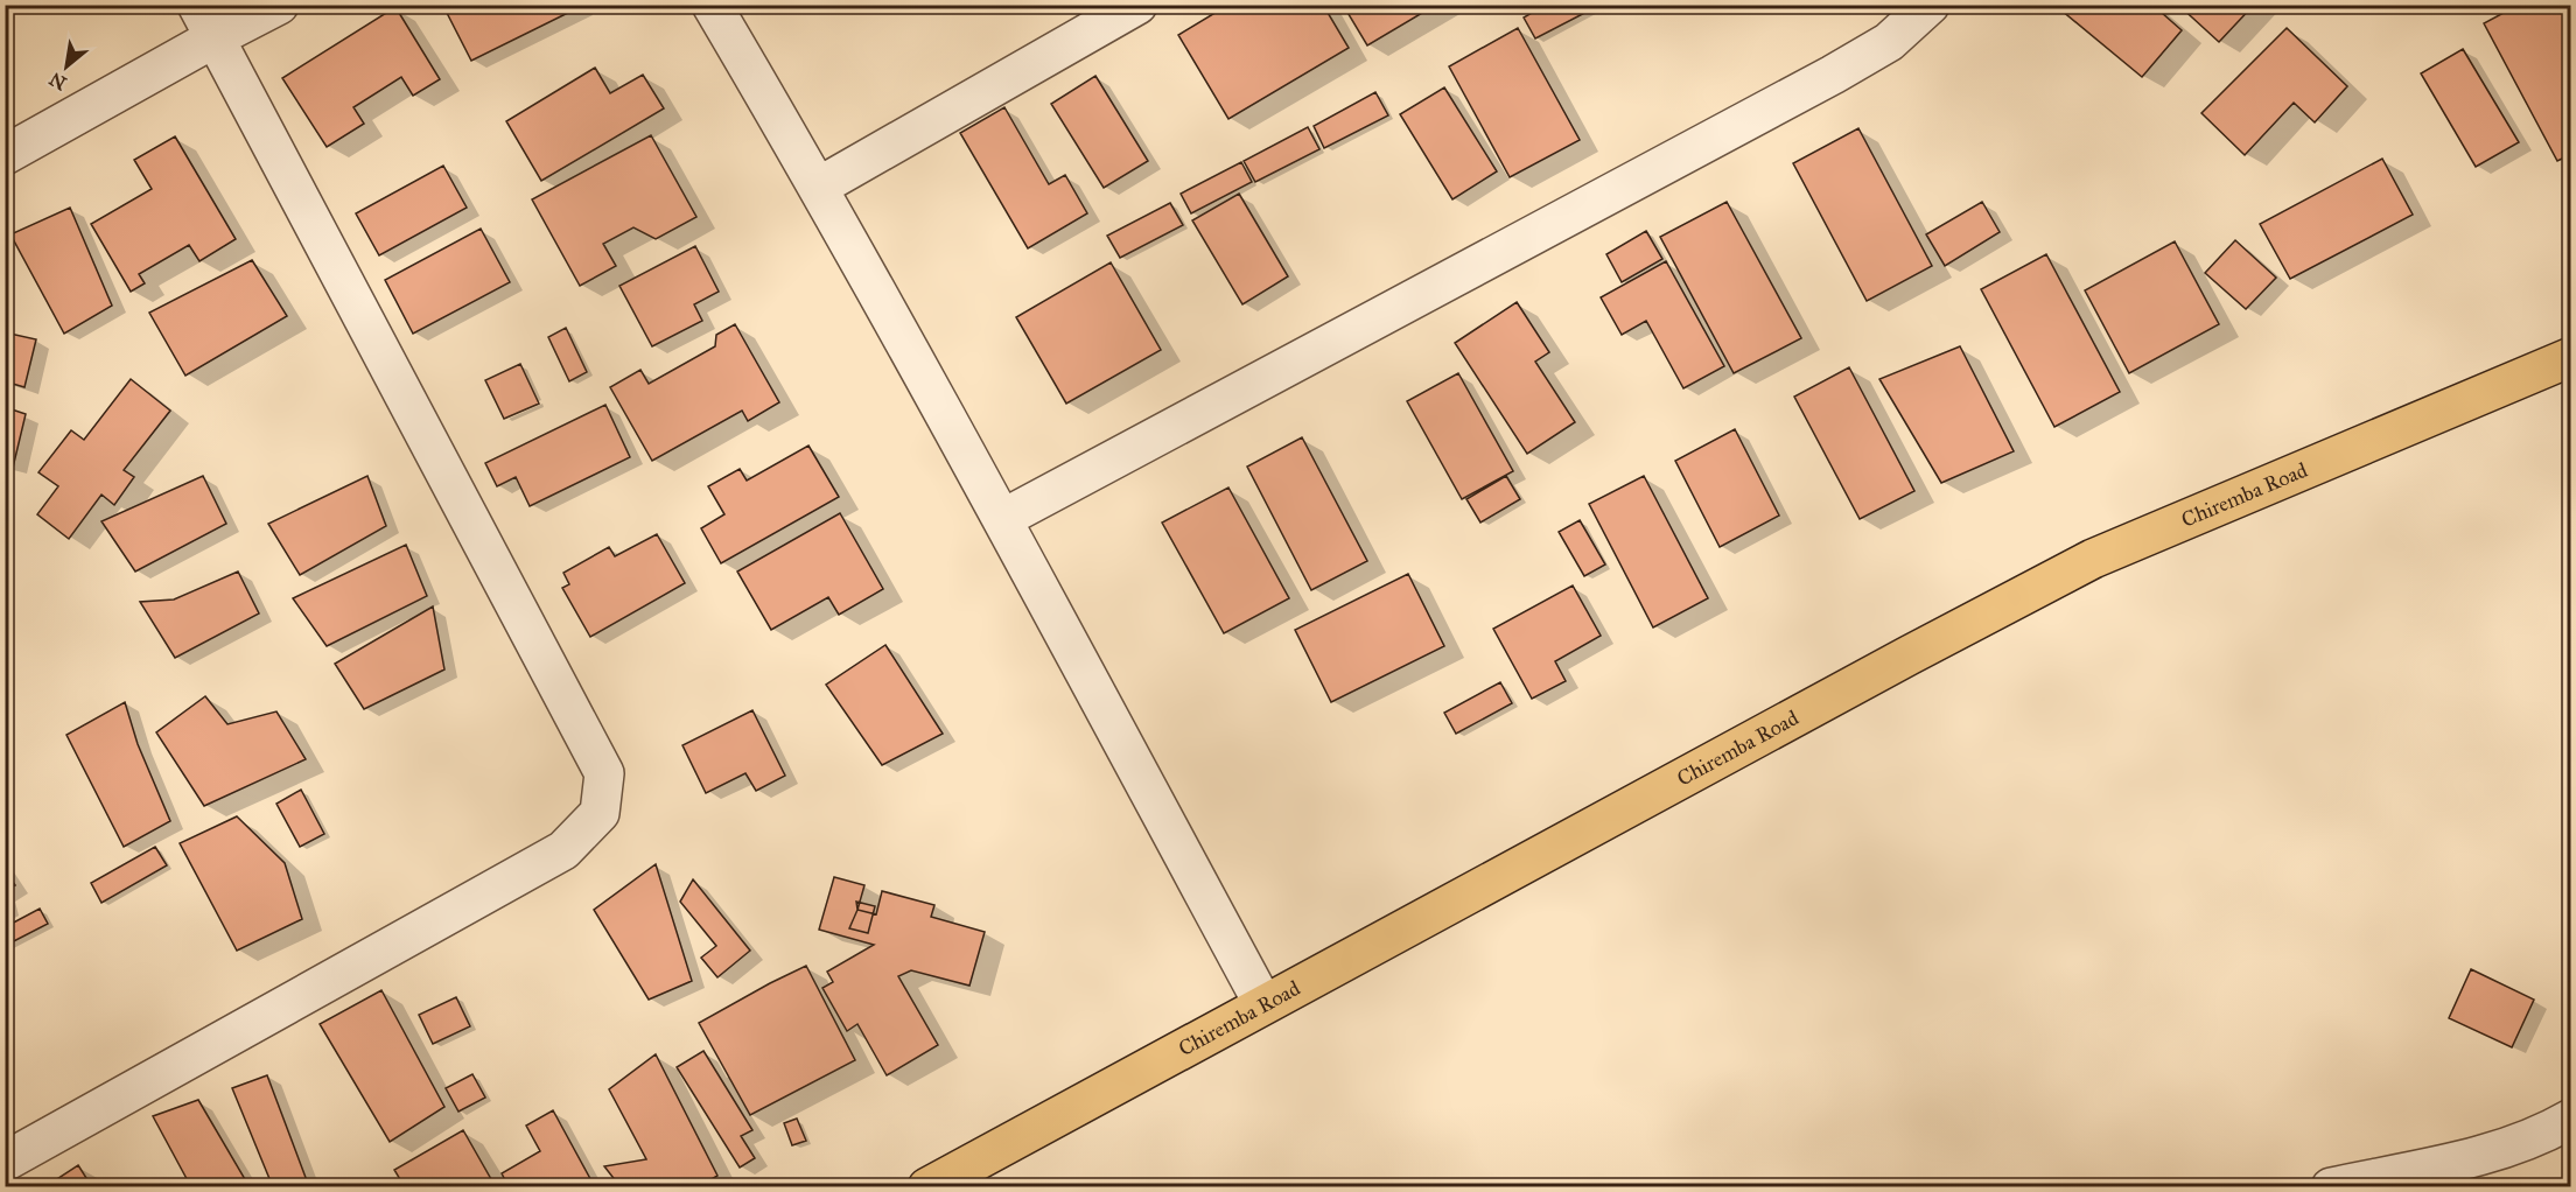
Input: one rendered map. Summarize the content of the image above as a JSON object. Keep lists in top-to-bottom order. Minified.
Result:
{"streets":{"main road":["Chiremba Road"]},"north":"bottom left"}
